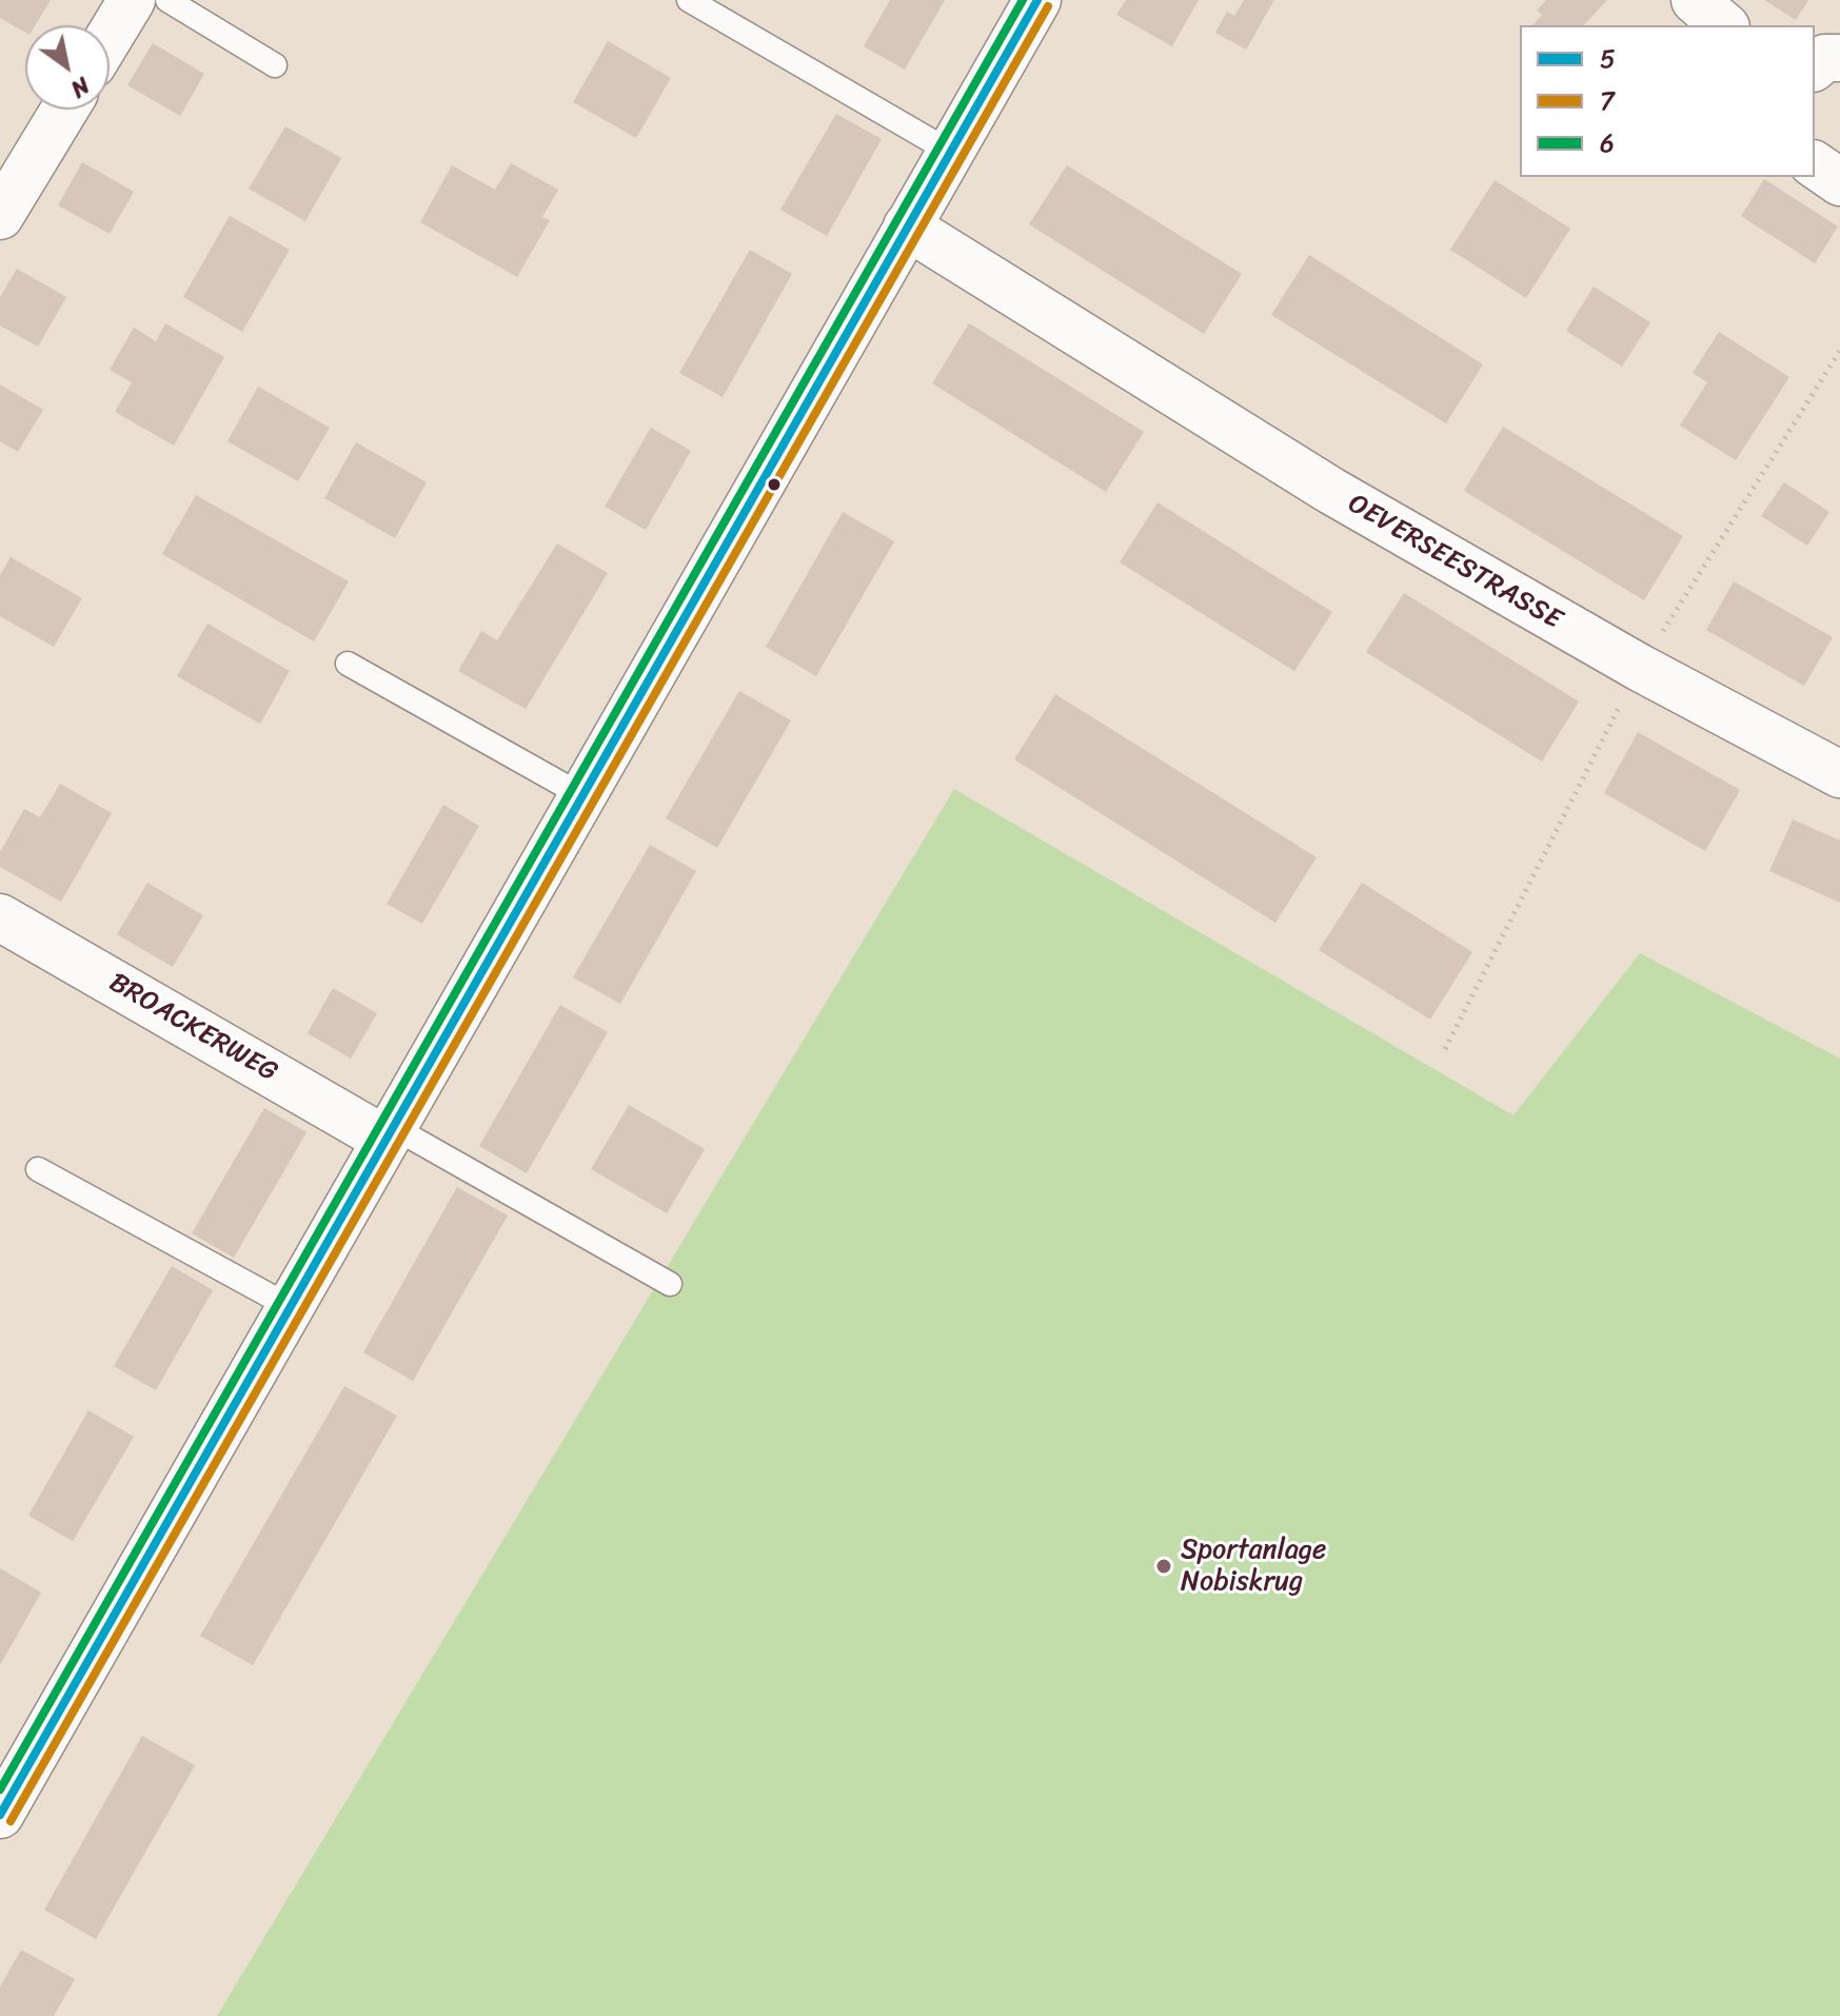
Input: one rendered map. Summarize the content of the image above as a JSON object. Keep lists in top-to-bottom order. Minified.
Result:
{"streets":{"street":["OEVERSEESTRASSE","BROACKERWEG"]},"places":["Sportanlage Nobiskrug"],"lines":["transit line 5","transit line 6","transit line 7"],"legend":["5","7","6"],"north":"bottom right"}
